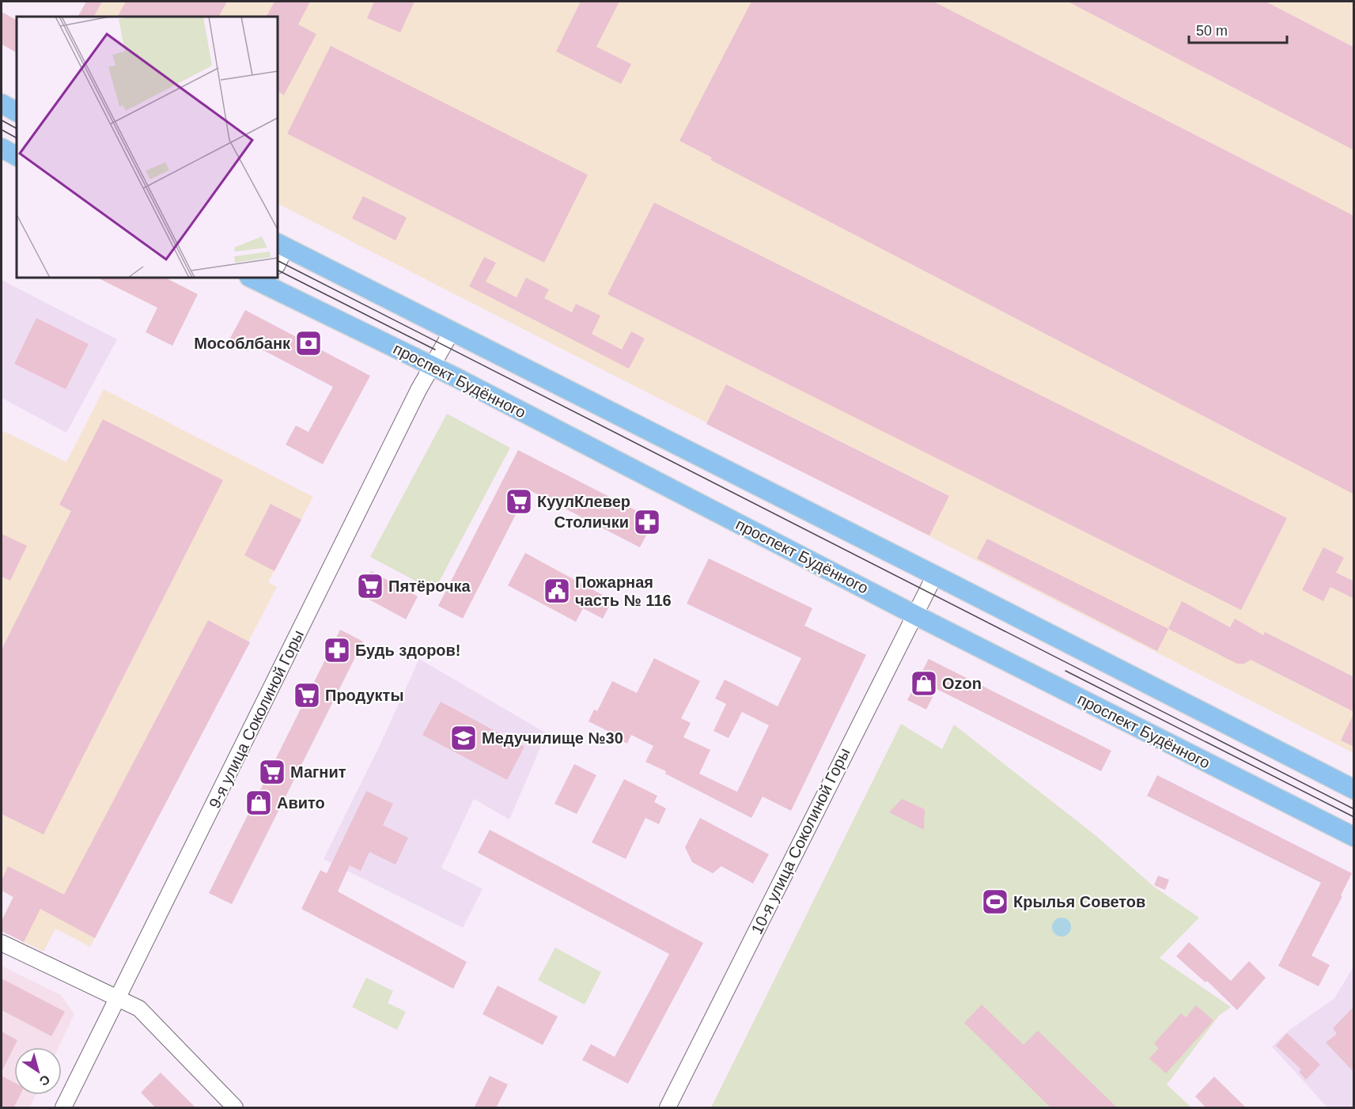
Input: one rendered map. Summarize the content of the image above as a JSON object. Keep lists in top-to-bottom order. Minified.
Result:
{"streets":{"main road":["проспект Будённого"],"street":["9-я улица Соколиной Горы","10-я улица Соколиной Горы"]},"crossings":[["проспект Будённого","9-я улица Соколиной Горы"],["проспект Будённого","10-я улица Соколиной Горы"]],"places":{"bank":["Мособлбанк"],"supermarket":["КуулКлевер","Пятёрочка","Продукты","Магнит"],"pharmacy":["Столички","Будь здоров!"],"public building":["Пожарная часть № 116"],"shop":["Ozon","Авито"],"school or university":["Медучилище №30"],"sports":["Крылья Советов"]},"scale_bar":"50 m","north":"bottom right"}
